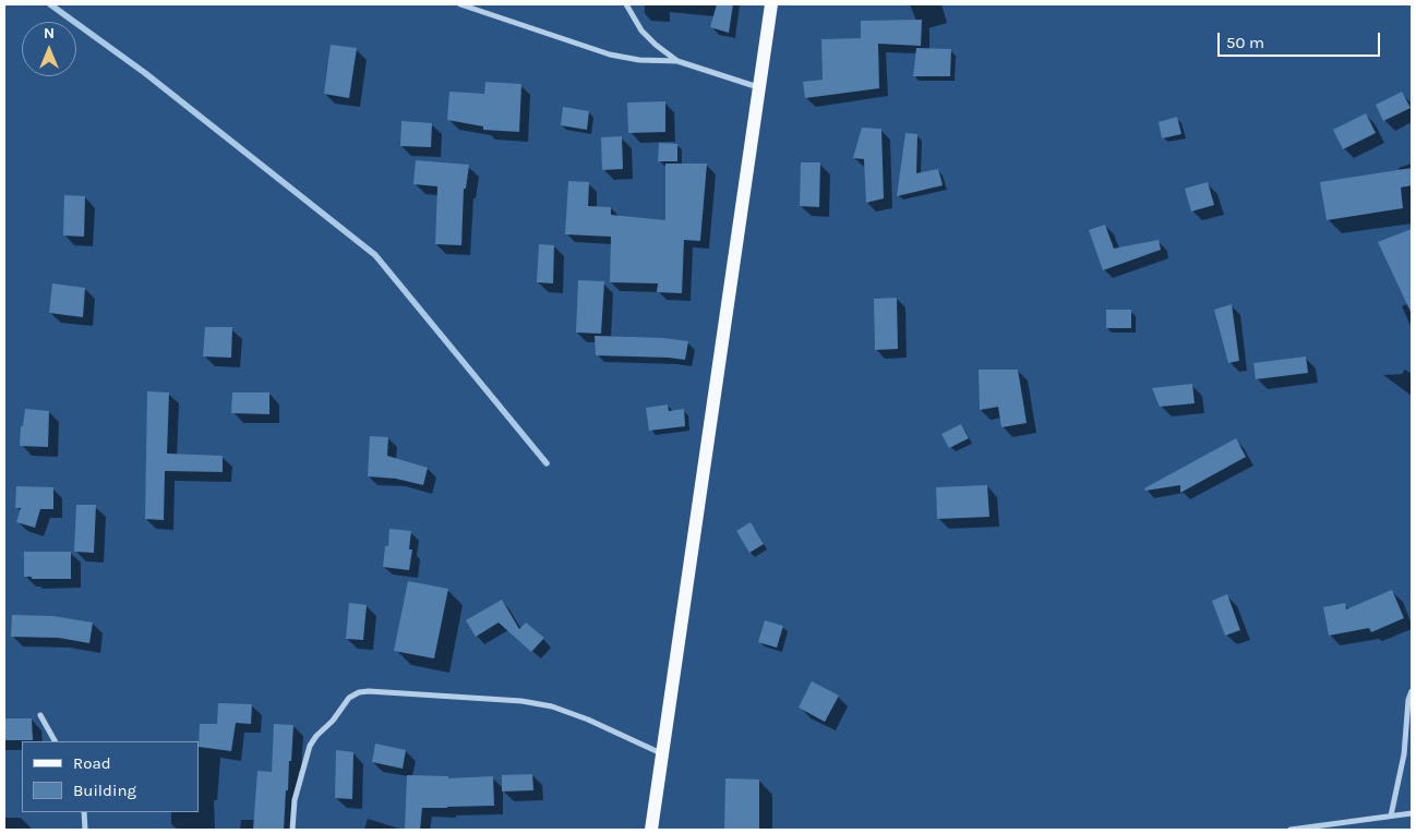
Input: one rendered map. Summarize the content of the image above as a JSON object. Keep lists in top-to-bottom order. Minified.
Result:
{"legend":["Road","Building"],"scale_bar":"50 m","north":"top"}
